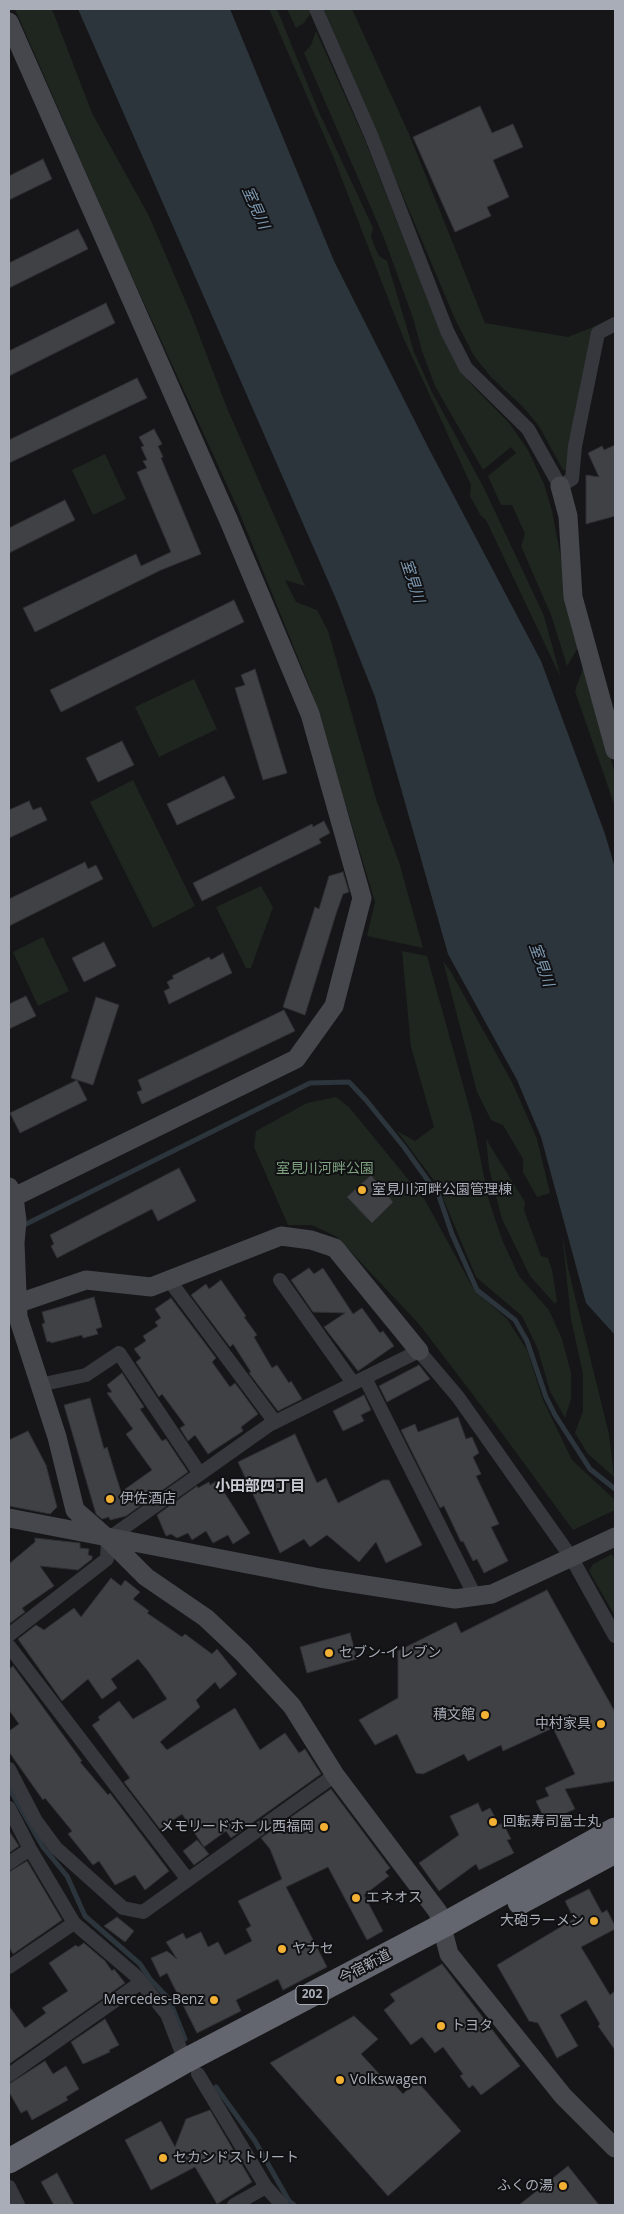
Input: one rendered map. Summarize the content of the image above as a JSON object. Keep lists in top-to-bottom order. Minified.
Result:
{"streets":{"highway":["今宿新道","202"]},"districts":["小田部四丁目"],"water":["室見川"],"parks":["室見川河畔公園"],"places":["室見川河畔公園管理棟","伊佐酒店","セブン-イレブン","積文館","中村家具","回転寿司冨士丸","メモリードホール西福岡","エネオス","大砲ラーメン","ヤナセ","Mercedes-Benz","トヨタ","Volkswagen","セカンドストリート","ふくの湯"]}
